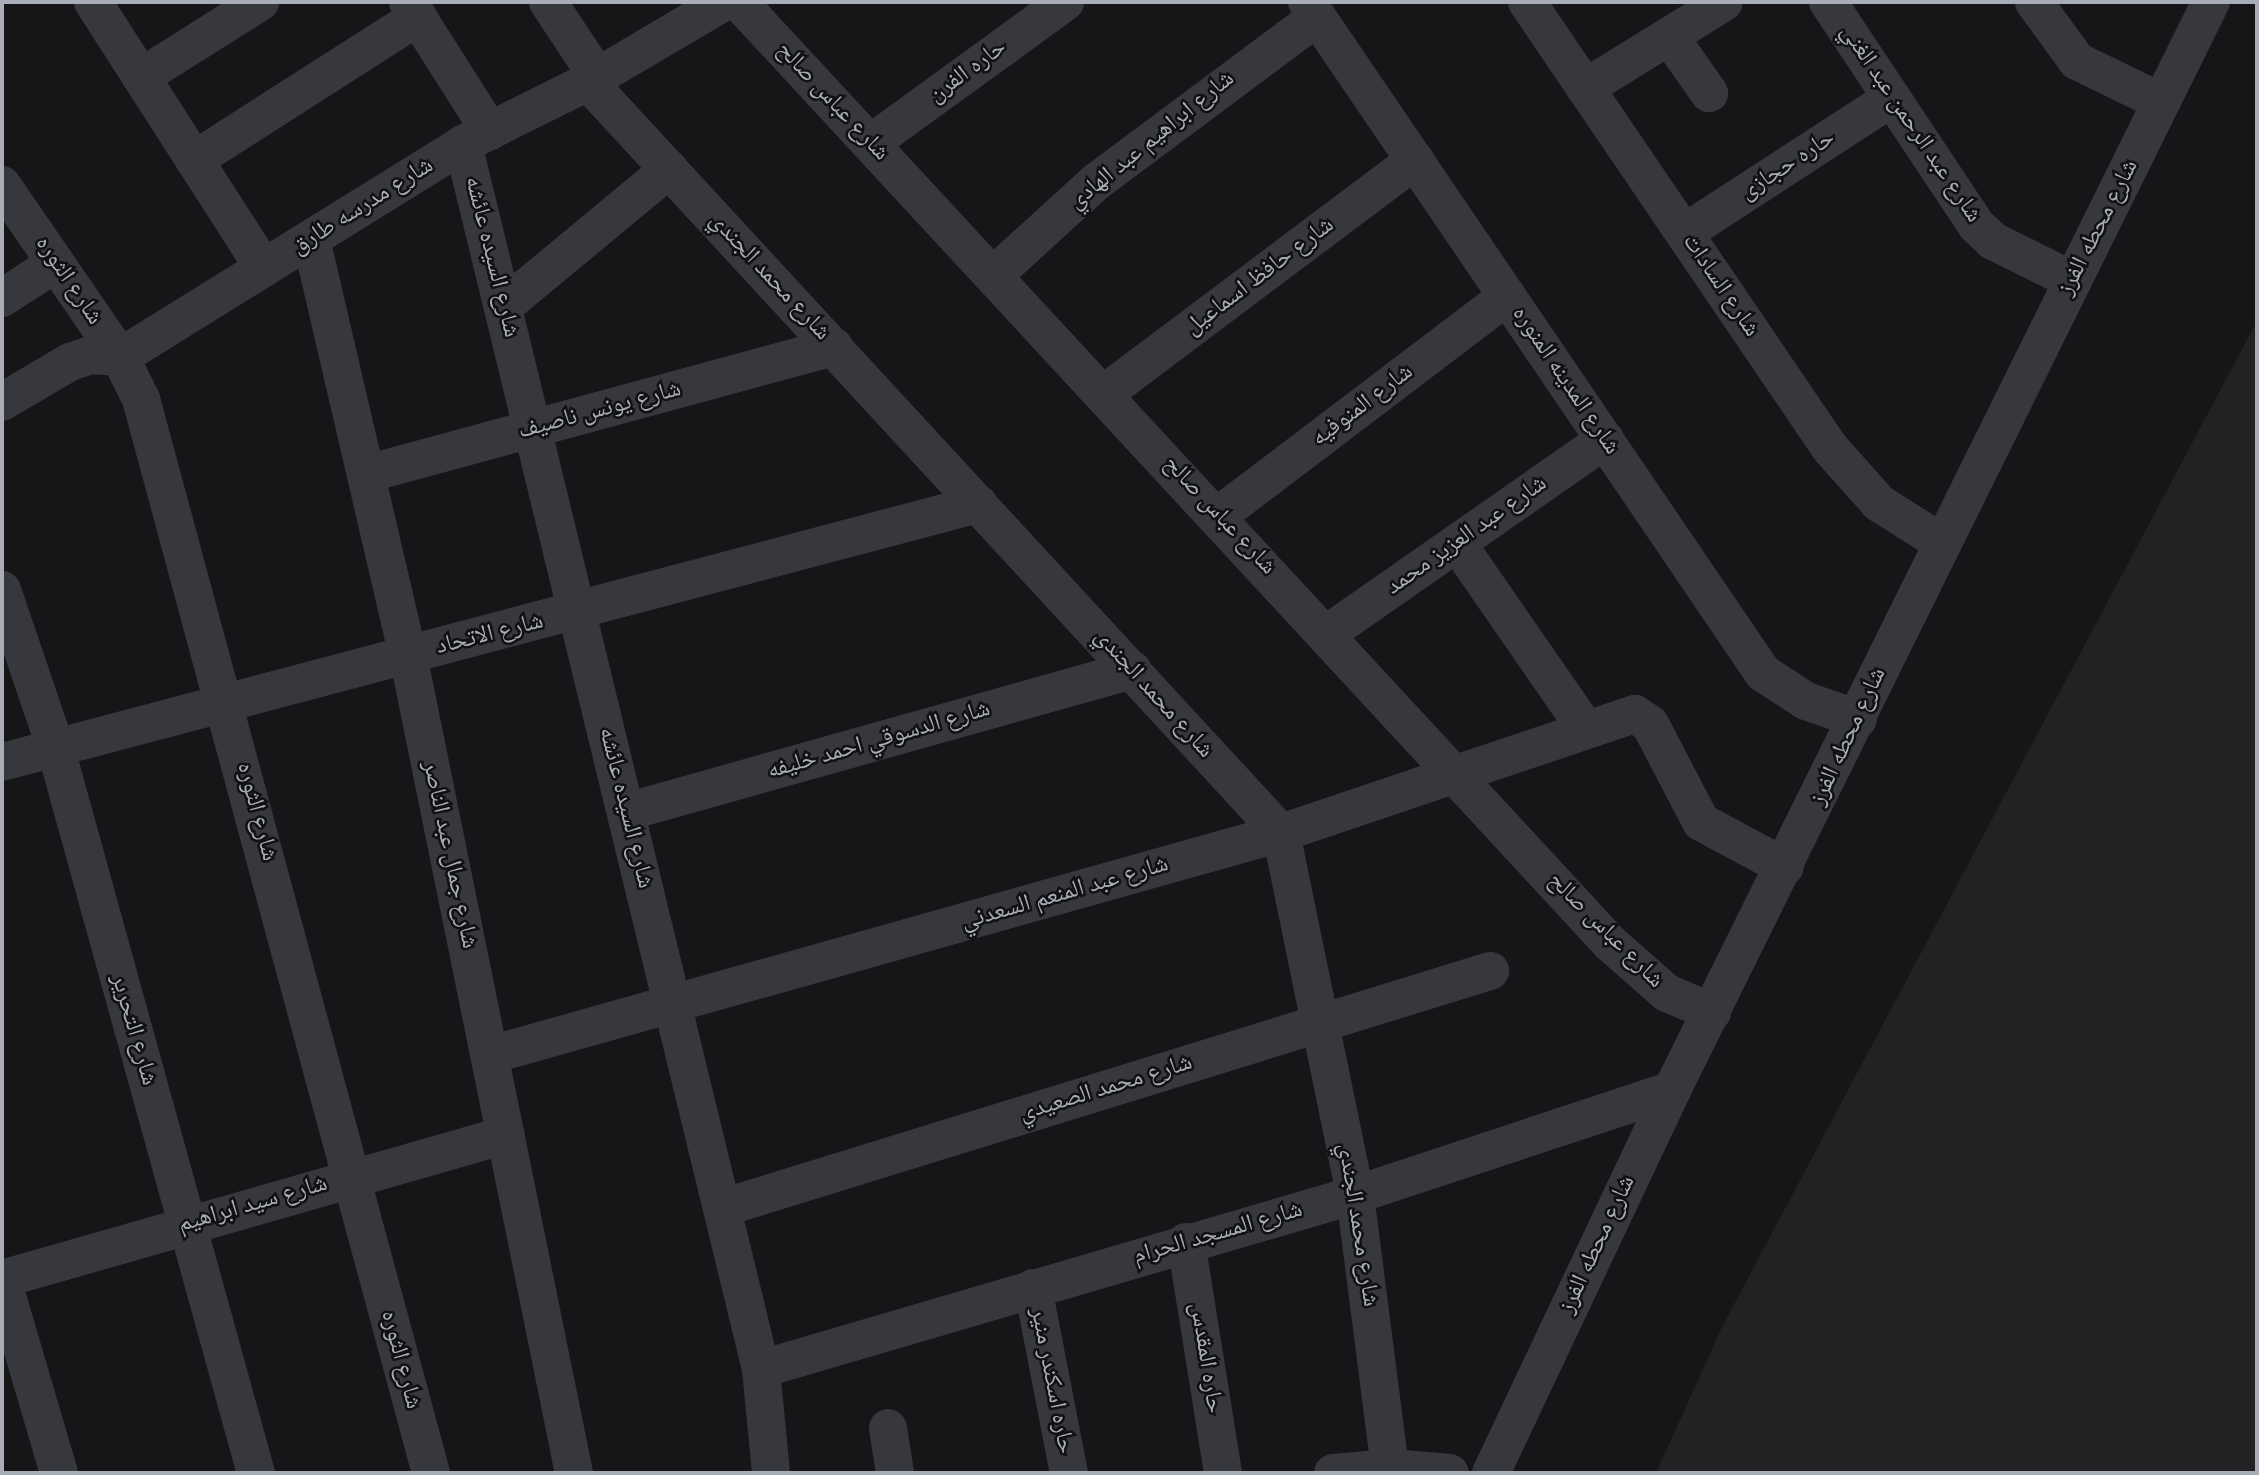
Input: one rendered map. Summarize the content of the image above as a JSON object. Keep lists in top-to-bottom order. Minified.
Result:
{"streets":{"street":["حاره الفرن","شارع عباس صالح","شارع عبد الرحمن عبد الغني","شارع ابراهيم عبد الهادي","حاره حجازى","شارع مدرسه طارق","شارع محطه الفرز","شارع السيده عائشه","شارع محمد الجندي","شارع حافظ اسماعيل","شارع الثوره","شارع السادات","شارع المدينه المنوره","شارع المنوفيه","شارع يونس ناصيف","شارع عبد العزيز محمد","شارع الاتحاد","شارع الدسوقي احمد خليفه","شارع جمال عبد الناصر","شارع عبد المنعم السعدني","شارع التحرير","شارع محمد الصعيدي","شارع سيد ابراهيم","شارع المسجد الحرام","حاره المقدس","حاره اسكندر منير"]},"crossings":[["حاره الفرن","شارع عباس صالح"],["شارع عباس صالح","شارع ابراهيم عبد الهادي"],["شارع عباس صالح","شارع محطه الفرز"],["شارع عباس صالح","شارع حافظ اسماعيل"],["شارع عباس صالح","شارع المنوفيه"],["شارع عباس صالح","شارع عبد العزيز محمد"],["شارع عباس صالح","شارع عبد المنعم السعدني"],["شارع عبد الرحمن عبد الغني","حاره حجازى"],["شارع عبد الرحمن عبد الغني","شارع محطه الفرز"],["شارع ابراهيم عبد الهادي","شارع المدينه المنوره"],["حاره حجازى","شارع السادات"],["شارع مدرسه طارق","شارع السيده عائشه"],["شارع مدرسه طارق","شارع محمد الجندي"],["شارع مدرسه طارق","شارع الثوره"],["شارع مدرسه طارق","شارع جمال عبد الناصر"],["شارع محطه الفرز","شارع السادات"],["شارع محطه الفرز","شارع المدينه المنوره"],["شارع محطه الفرز","شارع عبد المنعم السعدني"],["شارع محطه الفرز","شارع المسجد الحرام"],["شارع السيده عائشه","شارع يونس ناصيف"],["شارع السيده عائشه","شارع الاتحاد"],["شارع السيده عائشه","شارع الدسوقي احمد خليفه"],["شارع السيده عائشه","شارع عبد المنعم السعدني"],["شارع السيده عائشه","شارع محمد الصعيدي"],["شارع السيده عائشه","شارع المسجد الحرام"],["شارع محمد الجندي","شارع يونس ناصيف"],["شارع محمد الجندي","شارع الاتحاد"],["شارع محمد الجندي","شارع الدسوقي احمد خليفه"],["شارع محمد الجندي","شارع عبد المنعم السعدني"],["شارع محمد الجندي","شارع محمد الصعيدي"],["شارع محمد الجندي","شارع المسجد الحرام"],["شارع حافظ اسماعيل","شارع المدينه المنوره"],["شارع الثوره","شارع الاتحاد"],["شارع الثوره","شارع سيد ابراهيم"],["شارع المدينه المنوره","شارع المنوفيه"],["شارع المدينه المنوره","شارع عبد العزيز محمد"],["شارع يونس ناصيف","شارع جمال عبد الناصر"],["شارع الاتحاد","شارع جمال عبد الناصر"],["شارع الاتحاد","شارع التحرير"],["شارع جمال عبد الناصر","شارع عبد المنعم السعدني"],["شارع جمال عبد الناصر","شارع سيد ابراهيم"],["شارع التحرير","شارع سيد ابراهيم"],["شارع المسجد الحرام","حاره المقدس"],["شارع المسجد الحرام","حاره اسكندر منير"]]}
